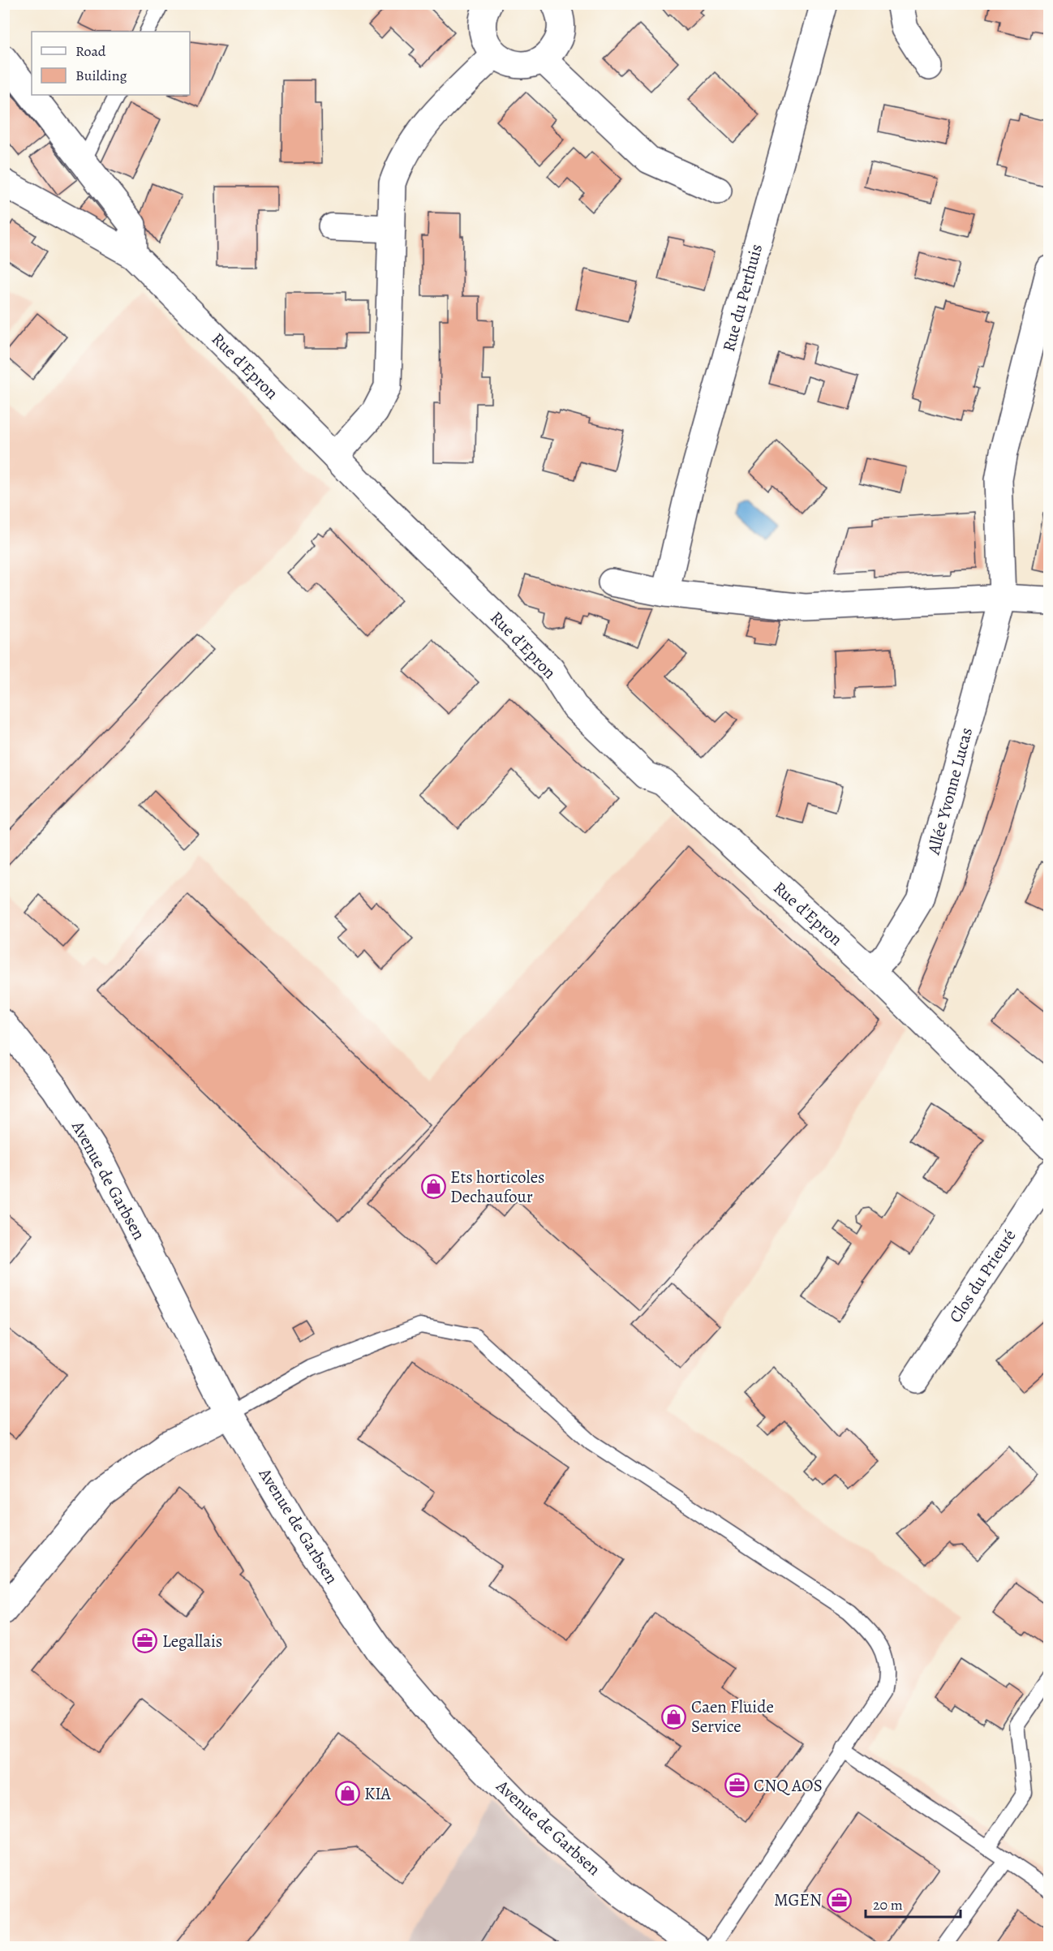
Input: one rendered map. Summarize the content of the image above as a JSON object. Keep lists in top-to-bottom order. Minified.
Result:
{"streets":{"street":["Rue du Perthuis","Rue d'Epron","Allée Yvonne Lucas","Avenue de Garbsen","Clos du Prieuré"]},"crossings":[["Rue d'Epron","Allée Yvonne Lucas"]],"places":{"shop":["Ets horticoles Dechaufour","Caen Fluide Service","KIA"],"office":["Legallais","CNQ AOS","MGEN"]},"legend":["Road","Building"],"scale_bar":"20 m"}
